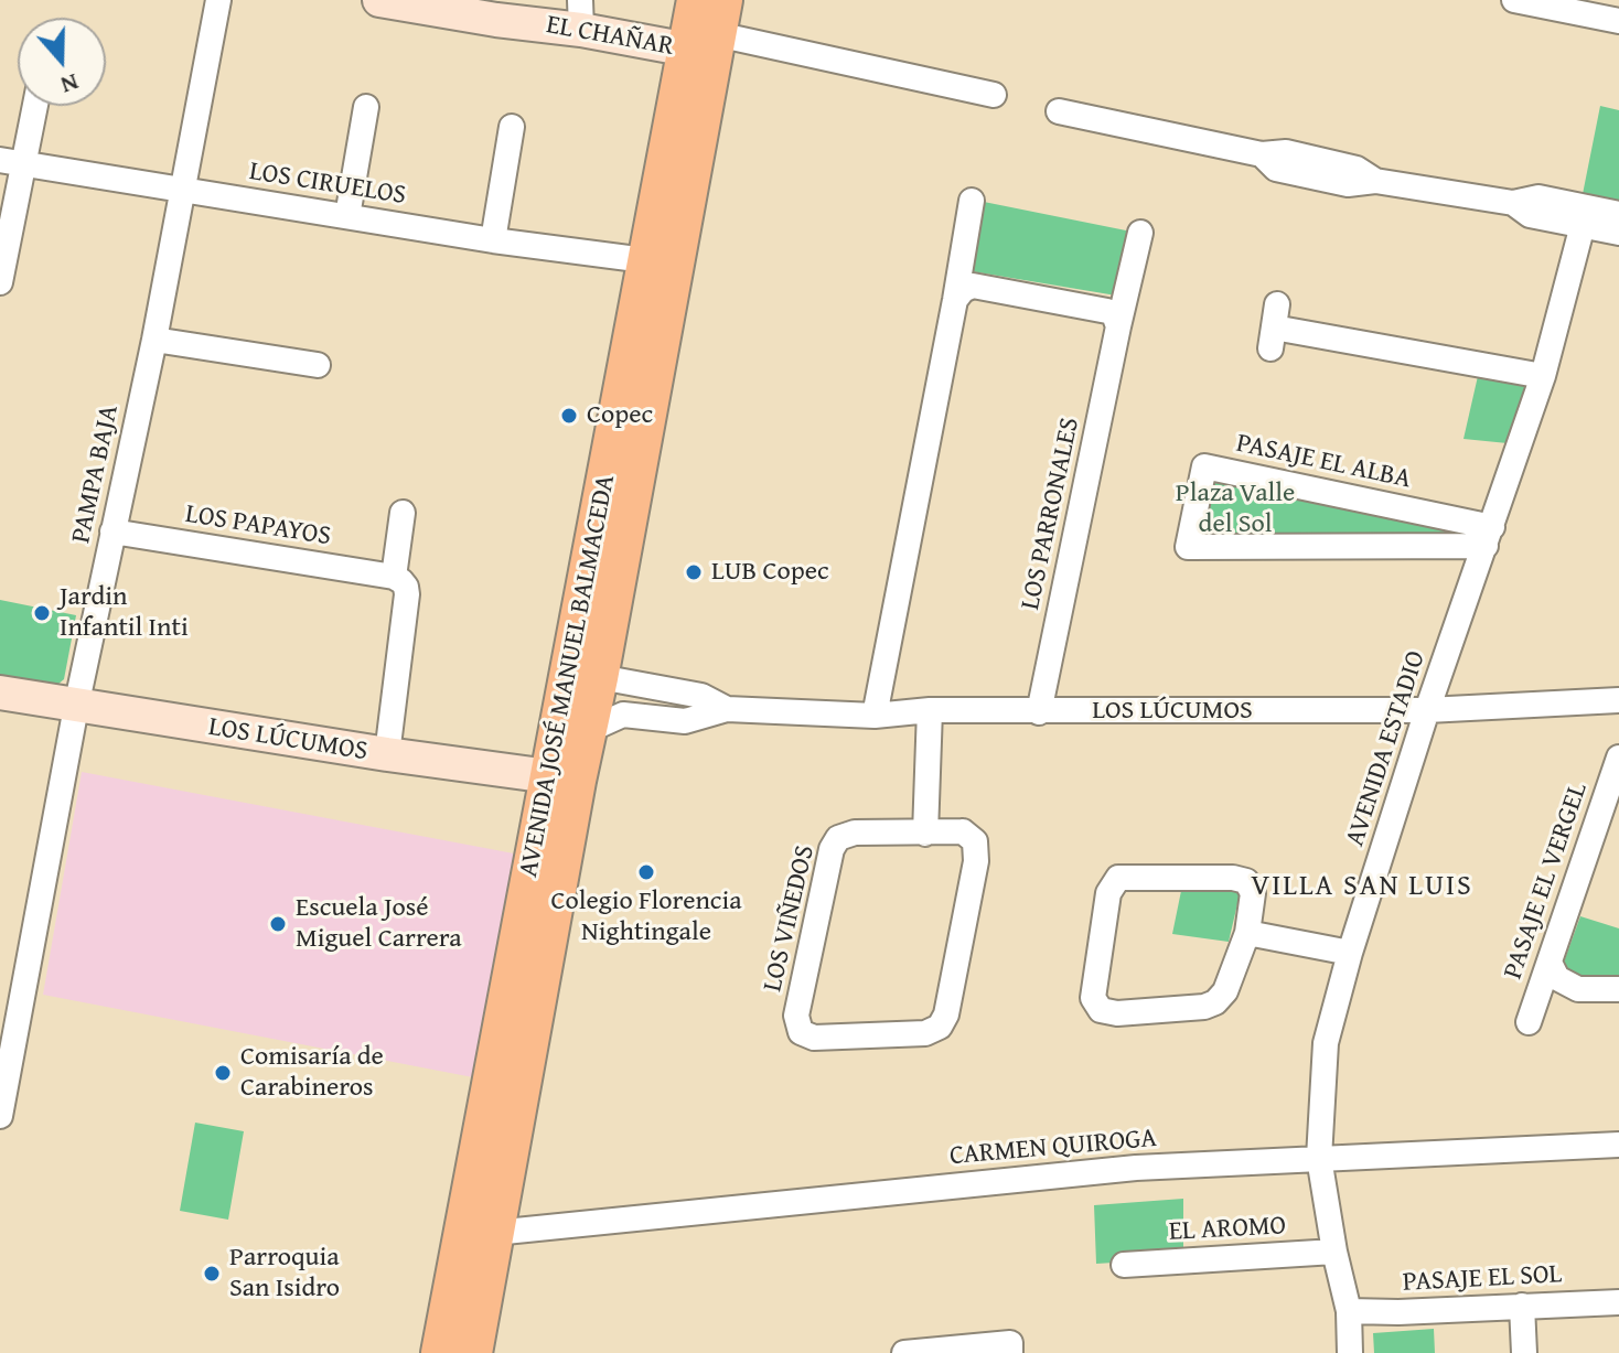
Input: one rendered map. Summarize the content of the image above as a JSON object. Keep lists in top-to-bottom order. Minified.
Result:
{"streets":{"main road":["AVENIDA JOSÉ MANUEL BALMACEDA"],"street":["EL CHAÑAR","LOS CIRUELOS","PASAJE EL ALBA","PAMPA BAJA","LOS PARRONALES","LOS PAPAYOS","LOS LÚCUMOS","AVENIDA ESTADIO","PASAJE EL VERGEL","LOS VIÑEDOS","CARMEN QUIROGA","EL AROMO","PASAJE EL SOL"]},"crossings":[["EL CHAÑAR","AVENIDA JOSÉ MANUEL BALMACEDA"],["LOS CIRUELOS","PAMPA BAJA"],["LOS CIRUELOS","AVENIDA JOSÉ MANUEL BALMACEDA"],["PASAJE EL ALBA","AVENIDA ESTADIO"],["PAMPA BAJA","LOS PAPAYOS"],["PAMPA BAJA","LOS LÚCUMOS"],["LOS PARRONALES","LOS LÚCUMOS"],["AVENIDA JOSÉ MANUEL BALMACEDA","LOS LÚCUMOS"],["AVENIDA JOSÉ MANUEL BALMACEDA","CARMEN QUIROGA"],["LOS LÚCUMOS","AVENIDA ESTADIO"],["AVENIDA ESTADIO","CARMEN QUIROGA"],["AVENIDA ESTADIO","EL AROMO"],["AVENIDA ESTADIO","PASAJE EL SOL"]],"districts":["VILLA SAN LUIS"],"parks":["Plaza Valle del Sol"],"places":["Copec","LUB Copec","Jardin Infantil Inti","Colegio Florencia Nightingale","Escuela José Miguel Carrera","Comisaría de Carabineros","Parroquia San Isidro"],"north":"bottom"}
